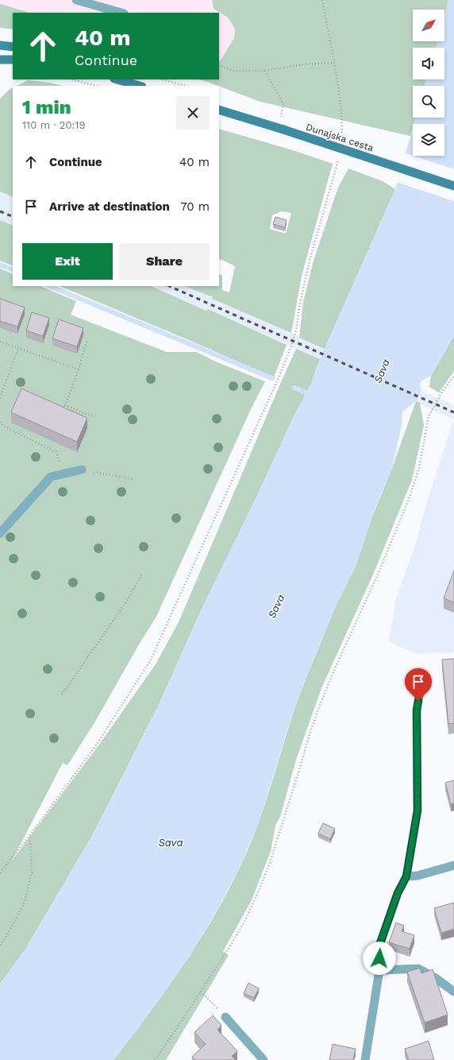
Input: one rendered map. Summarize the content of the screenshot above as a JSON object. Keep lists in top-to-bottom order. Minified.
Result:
{"streets":{"main road":["Dunajska cesta"]},"water":["Sava"],"north":"top right","page":{"turn":["40 m","Continue"],"heading":["1 min","110 m · 20:19"],"list":[{"name":"Continue","value":"40 m"},{"name":"Arrive at destination","value":"70 m"}],"buttons":["Exit","Share"]}}
